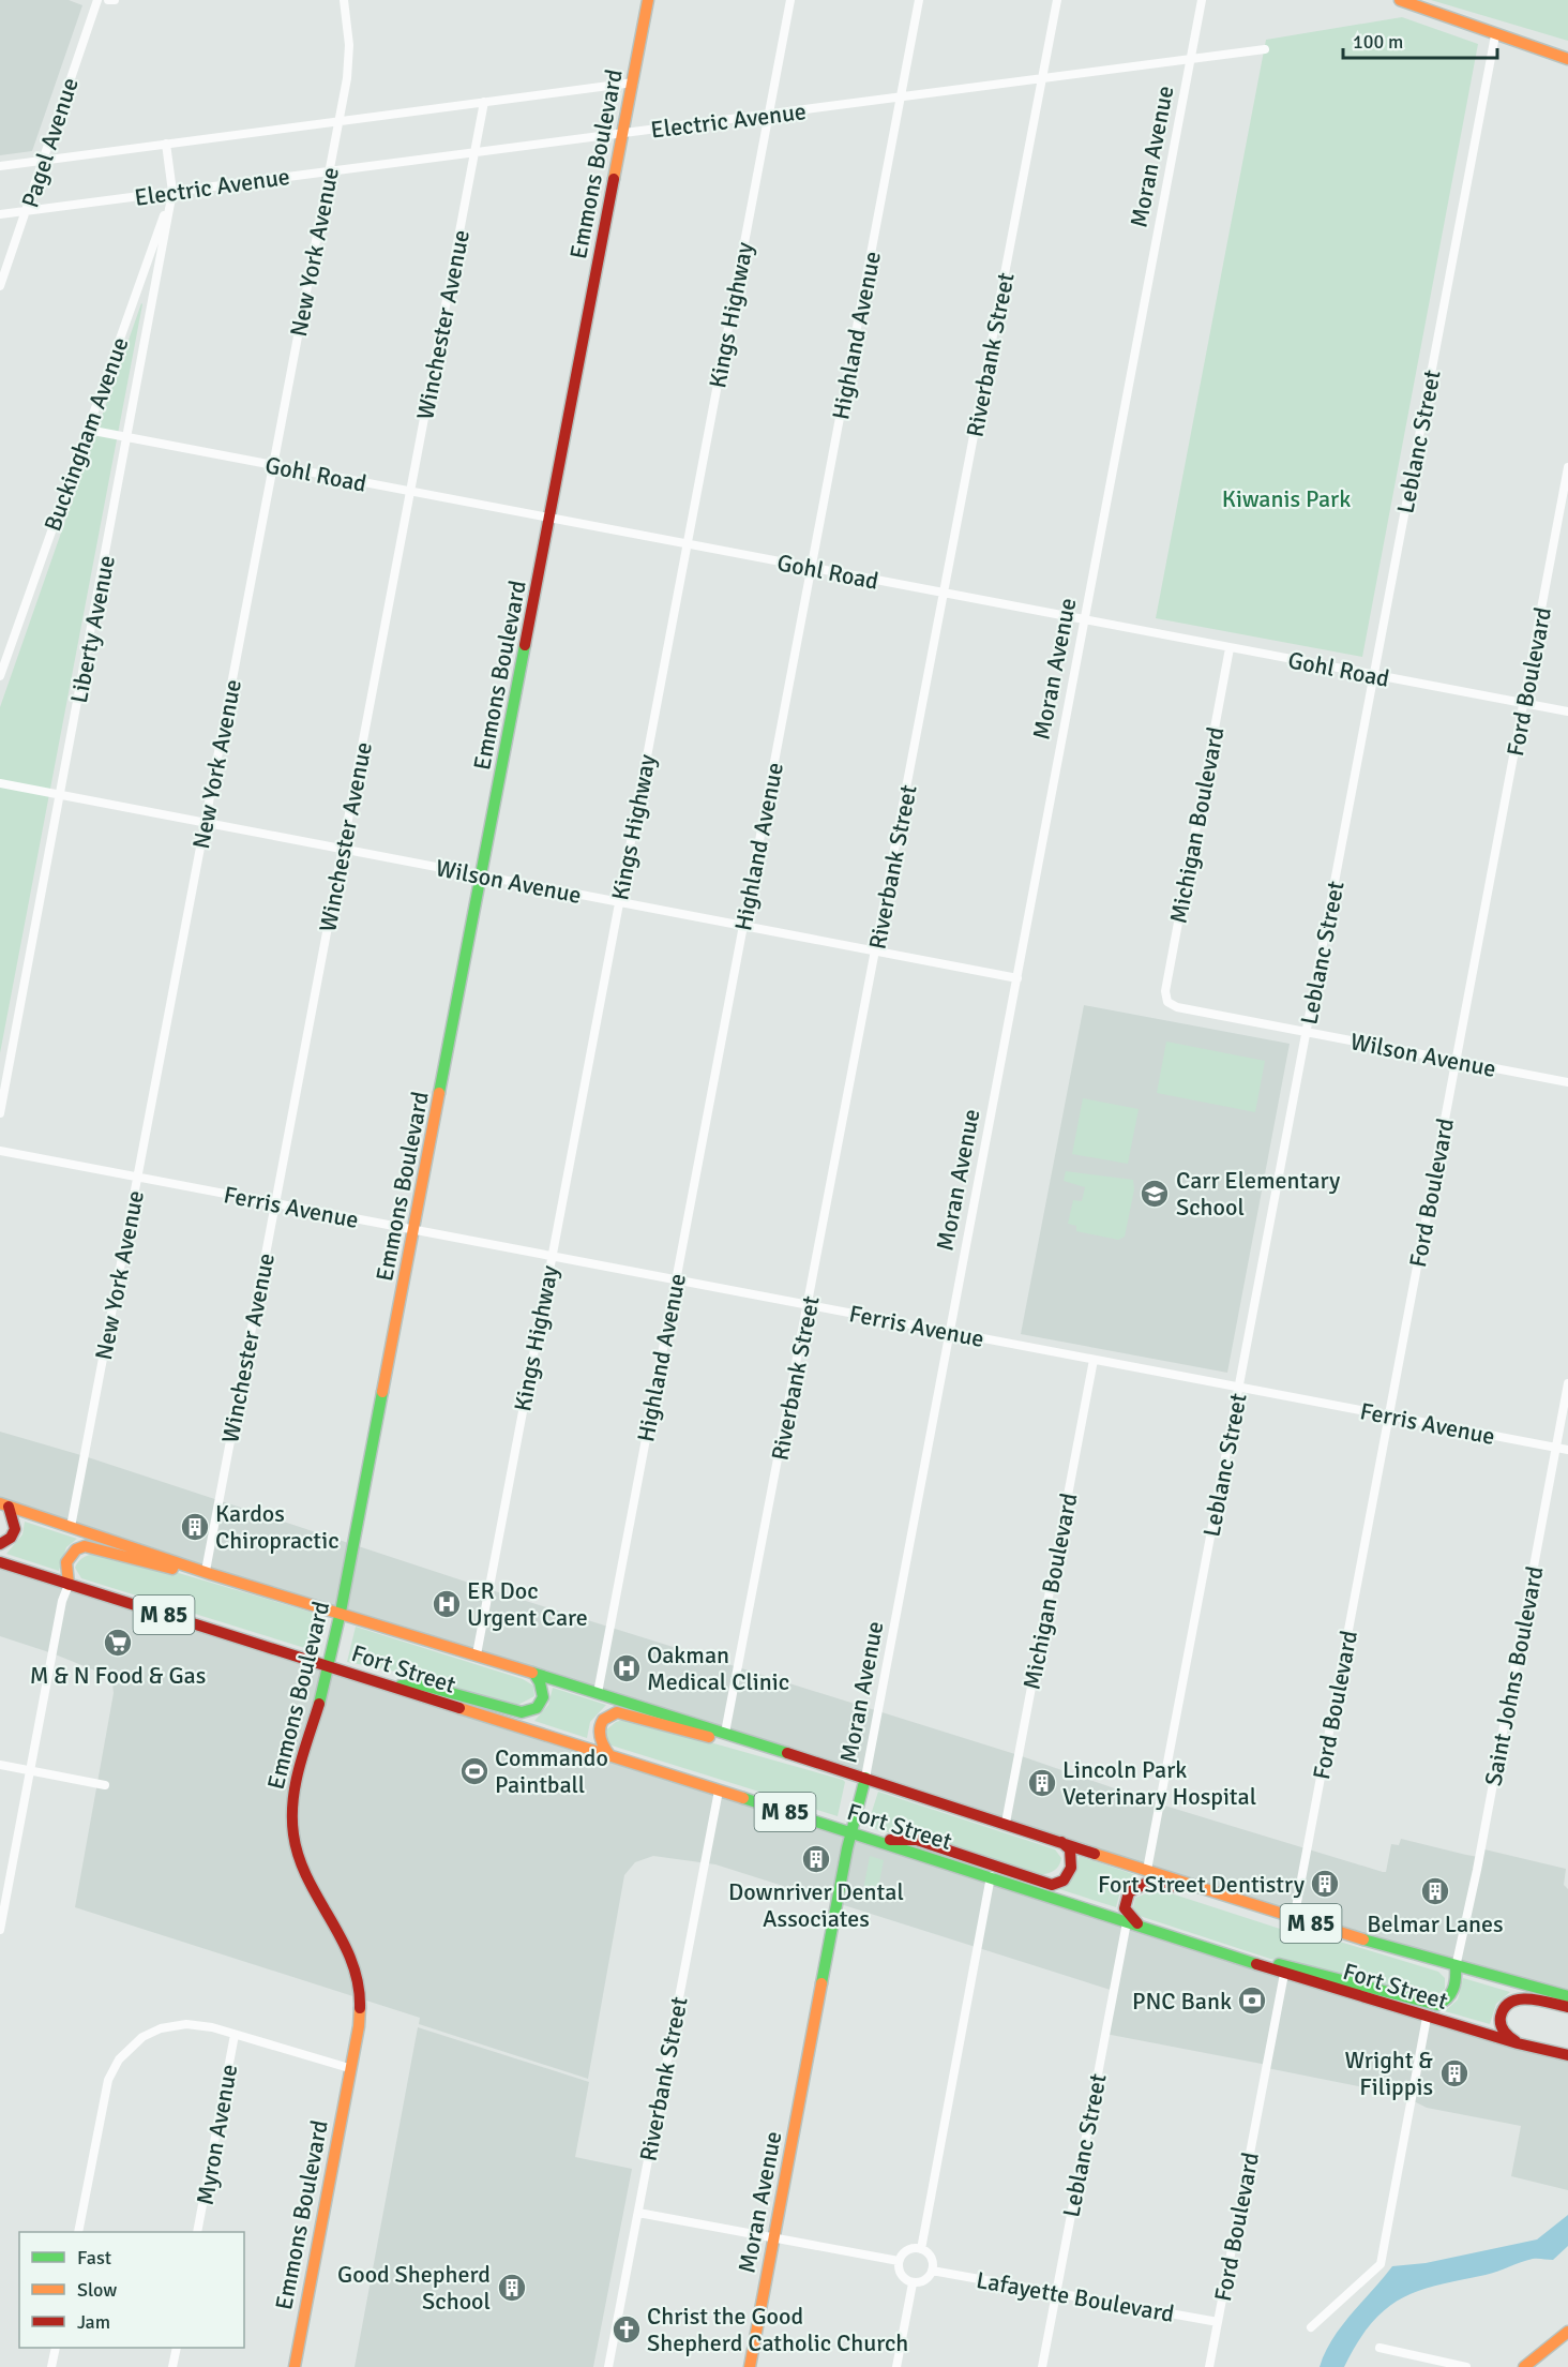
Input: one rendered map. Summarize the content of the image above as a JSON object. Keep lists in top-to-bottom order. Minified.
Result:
{"streets":{"main road":["Moran Avenue","Emmons Boulevard","M 85","Fort Street"],"street":["Electric Avenue","Pagel Avenue","New York Avenue","Kings Highway","Winchester Avenue","Highland Avenue","Riverbank Street","Buckingham Avenue","Leblanc Street","Gohl Road","Liberty Avenue","Ford Boulevard","Michigan Boulevard","Wilson Avenue","Ferris Avenue","Saint Johns Boulevard","Myron Avenue","Lafayette Boulevard"]},"crossings":[["Electric Avenue","Pagel Avenue"],["Electric Avenue","Moran Avenue"],["Electric Avenue","Emmons Boulevard"],["Electric Avenue","New York Avenue"],["Electric Avenue","Kings Highway"],["Electric Avenue","Winchester Avenue"],["Electric Avenue","Highland Avenue"],["Electric Avenue","Riverbank Street"],["Electric Avenue","Buckingham Avenue"],["Electric Avenue","Liberty Avenue"],["Moran Avenue","Gohl Road"],["Moran Avenue","Wilson Avenue"],["Moran Avenue","Ferris Avenue"],["Moran Avenue","Fort Street"],["Emmons Boulevard","Gohl Road"],["Emmons Boulevard","Wilson Avenue"],["Emmons Boulevard","Ferris Avenue"],["Emmons Boulevard","Fort Street"],["New York Avenue","Gohl Road"],["New York Avenue","Wilson Avenue"],["New York Avenue","Ferris Avenue"],["New York Avenue","Fort Street"],["Kings Highway","Gohl Road"],["Kings Highway","Wilson Avenue"],["Kings Highway","Ferris Avenue"],["Kings Highway","Fort Street"],["Winchester Avenue","Gohl Road"],["Winchester Avenue","Wilson Avenue"],["Winchester Avenue","Ferris Avenue"],["Winchester Avenue","Fort Street"],["Highland Avenue","Gohl Road"],["Highland Avenue","Wilson Avenue"],["Highland Avenue","Ferris Avenue"],["Highland Avenue","Fort Street"],["Riverbank Street","Gohl Road"],["Riverbank Street","Wilson Avenue"],["Riverbank Street","Ferris Avenue"],["Riverbank Street","Fort Street"],["Buckingham Avenue","Gohl Road"],["Buckingham Avenue","Liberty Avenue"],["Leblanc Street","Gohl Road"],["Leblanc Street","Wilson Avenue"],["Leblanc Street","Ferris Avenue"],["Leblanc Street","Fort Street"],["Leblanc Street","Lafayette Boulevard"],["Gohl Road","Liberty Avenue"],["Gohl Road","Ford Boulevard"],["Gohl Road","Michigan Boulevard"],["Liberty Avenue","Wilson Avenue"],["Ford Boulevard","Wilson Avenue"],["Ford Boulevard","Ferris Avenue"],["Ford Boulevard","Fort Street"],["Ford Boulevard","Lafayette Boulevard"],["Michigan Boulevard","Wilson Avenue"],["Michigan Boulevard","Ferris Avenue"],["Michigan Boulevard","Fort Street"],["Ferris Avenue","Saint Johns Boulevard"],["Fort Street","Saint Johns Boulevard"]],"parks":["Kiwanis Park"],"places":{"school or university":["Carr Elementary School"],"building":["Kardos Chiropractic","Lincoln Park Veterinary Hospital","Downriver Dental Associates","Fort Street Dentistry","Belmar Lanes","Wright & Filippis","Good Shepherd School"],"hospital":["ER Doc Urgent Care","Oakman Medical Clinic"],"supermarket":["M & N Food & Gas"],"sports":["Commando Paintball"],"bank":["PNC Bank"],"church":["Christ the Good Shepherd Catholic Church"]},"legend":["Fast","Slow","Jam"],"scale_bar":"100 m"}
